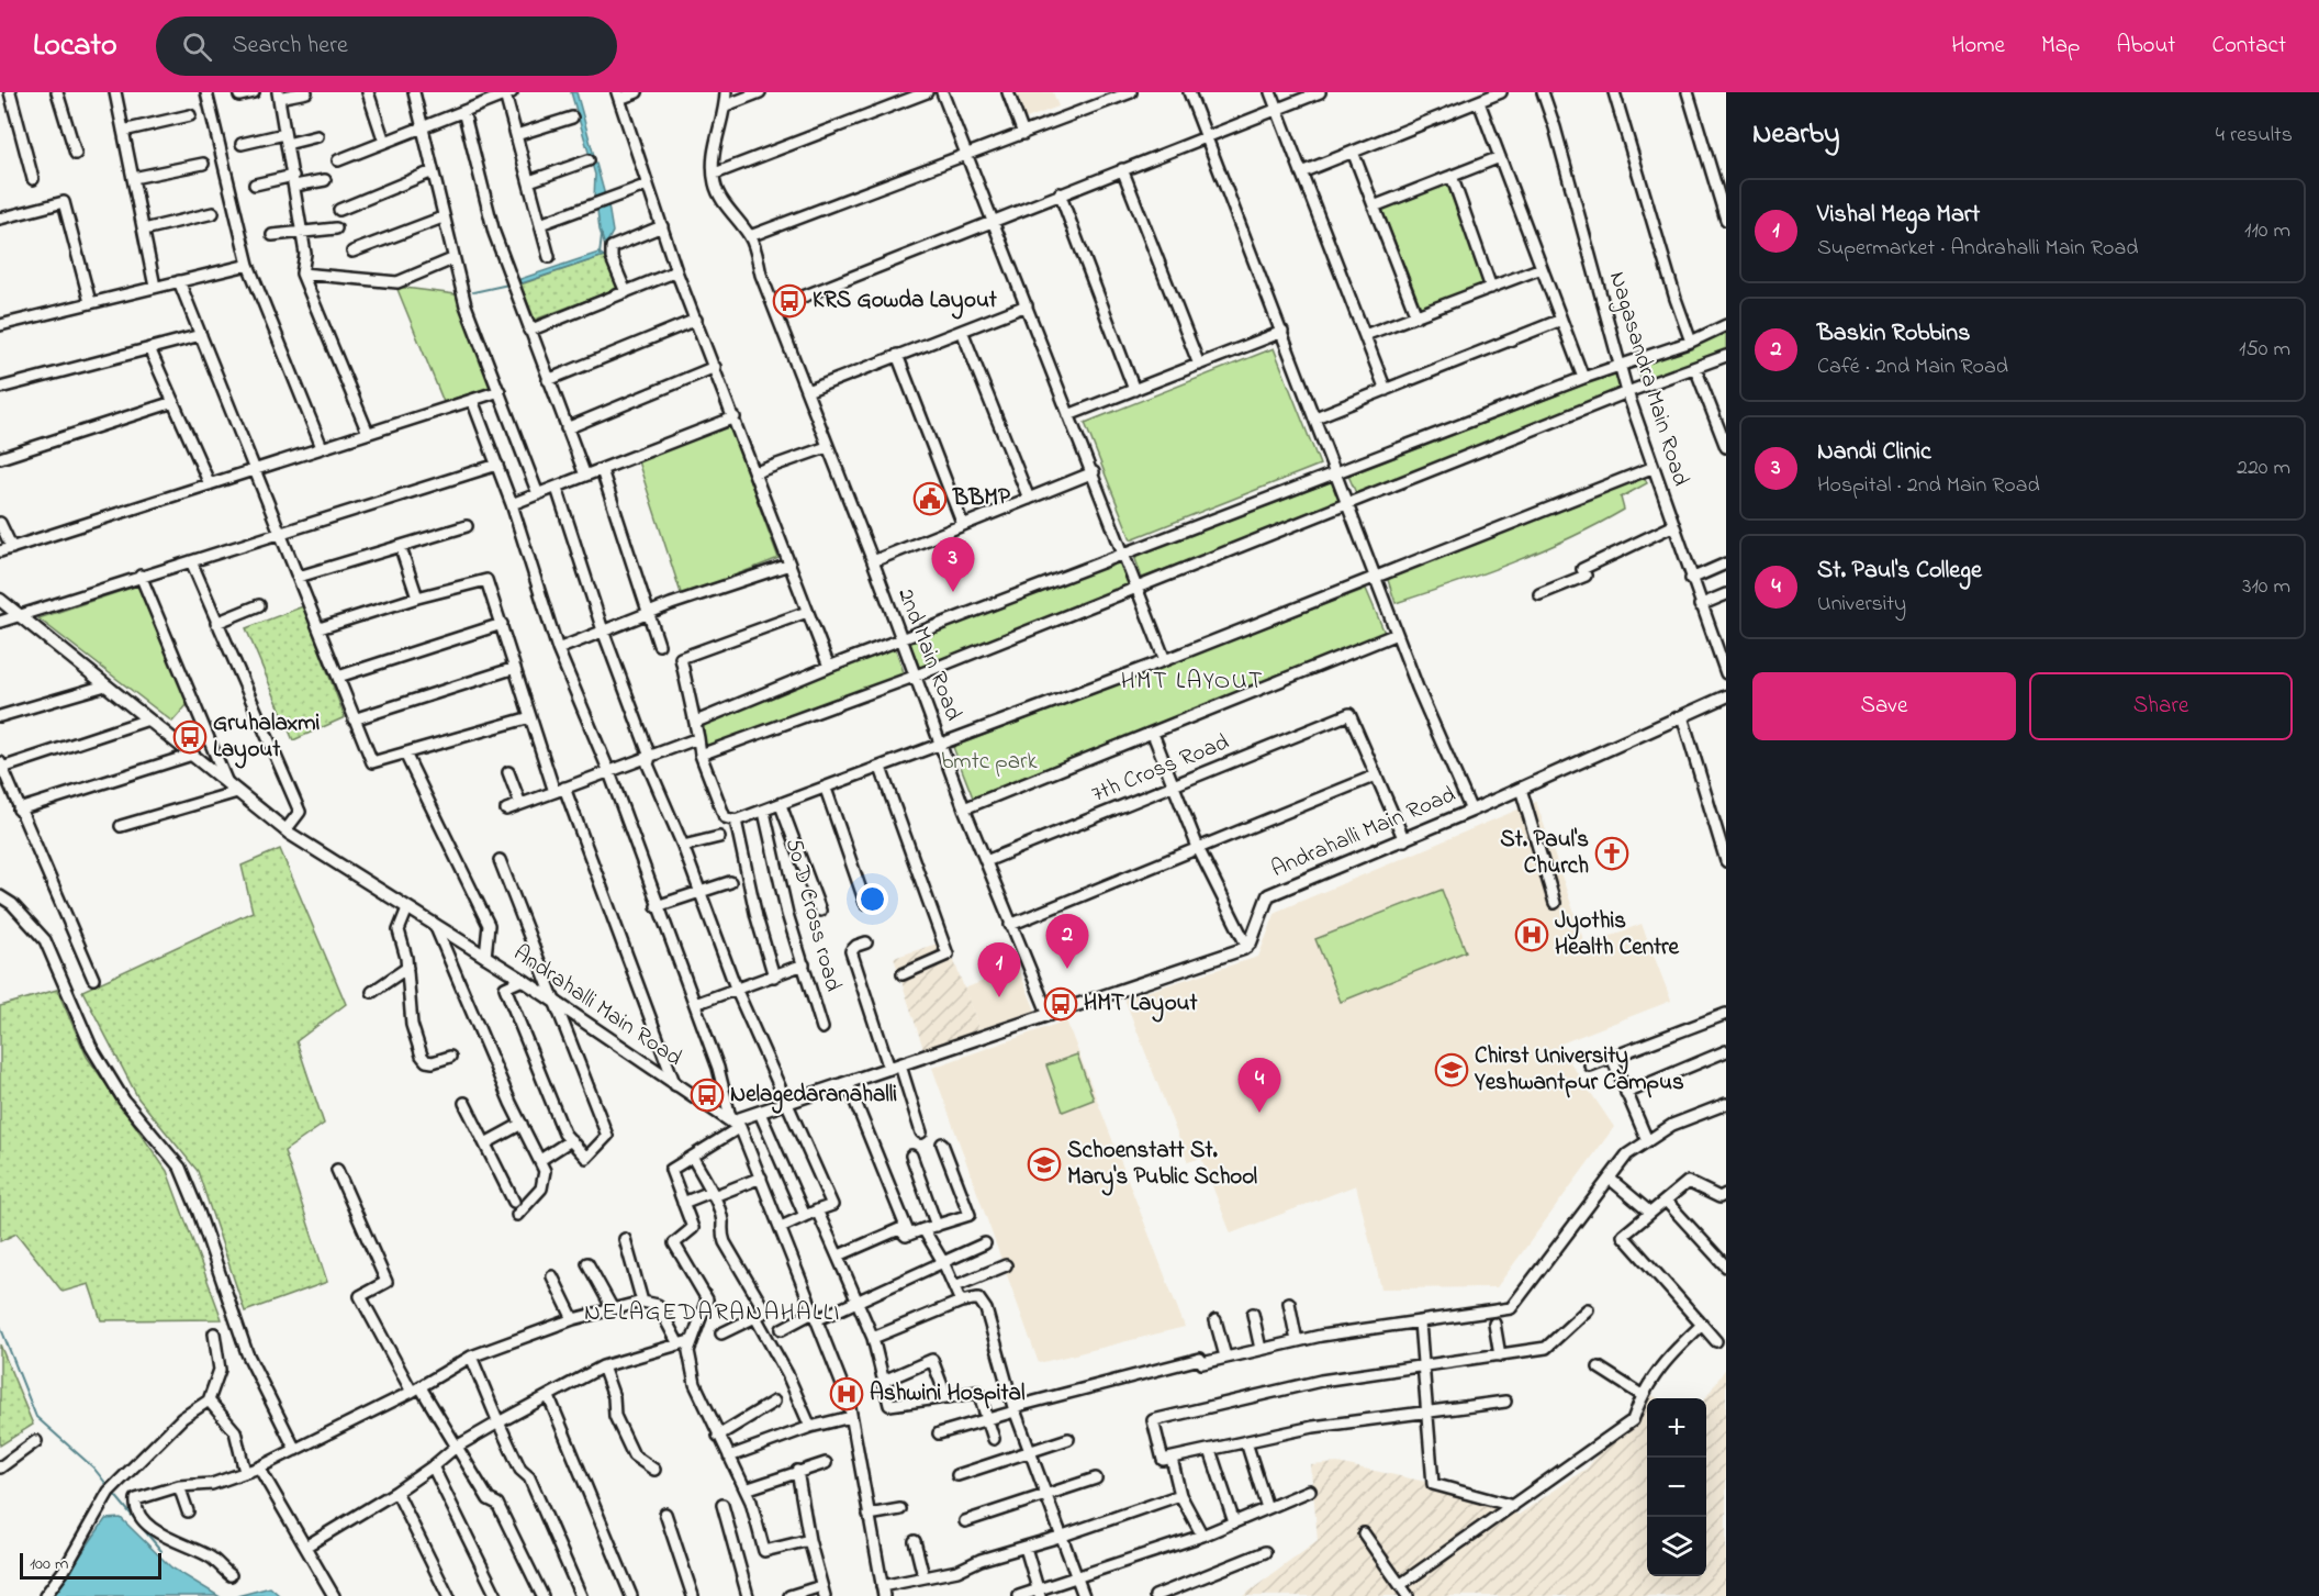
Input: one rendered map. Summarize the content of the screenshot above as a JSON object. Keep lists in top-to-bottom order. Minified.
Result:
{"streets":{"main road":["Andrahalli Main Road"],"street":["Nagasandra Main Road","2nd Main Road","7th Cross Road","50 D Cross road"]},"crossings":[["2nd Main Road","7th Cross Road"]],"districts":["HMT LAYOUT","NELAGEDARANAHALLI"],"parks":["bmtc park"],"places":{"bus stop":["KRS Gowda Layout","Gruhalaxmi Layout","HMT Layout","Nelagedaranahalli"],"public building":["BBMP"],"church":["St. Paul's Church"],"hospital":["Jyothis Health Centre","Ashwini Hospital"],"school or university":["Chirst University Yeshwantpur Campus","Schoenstatt St. Mary's Public School"]},"scale_bar":"100 m","page":{"header":"Locato","search":"Search here","nav":["Home","Map","About","Contact"],"heading":["Nearby","4 results"],"list":[{"mark":"1","name":"Vishal Mega Mart","note":"Supermarket · Andrahalli Main Road","value":"110 m"},{"mark":"2","name":"Baskin Robbins","note":"Café · 2nd Main Road","value":"150 m"},{"mark":"3","name":"Nandi Clinic","note":"Hospital · 2nd Main Road","value":"220 m"},{"mark":"4","name":"St. Paul's College","note":"University","value":"310 m"}],"pins":["3","2","1","4"],"buttons":["Save","Share"],"map_buttons":["+","−"],"scale":"100 m"}}
